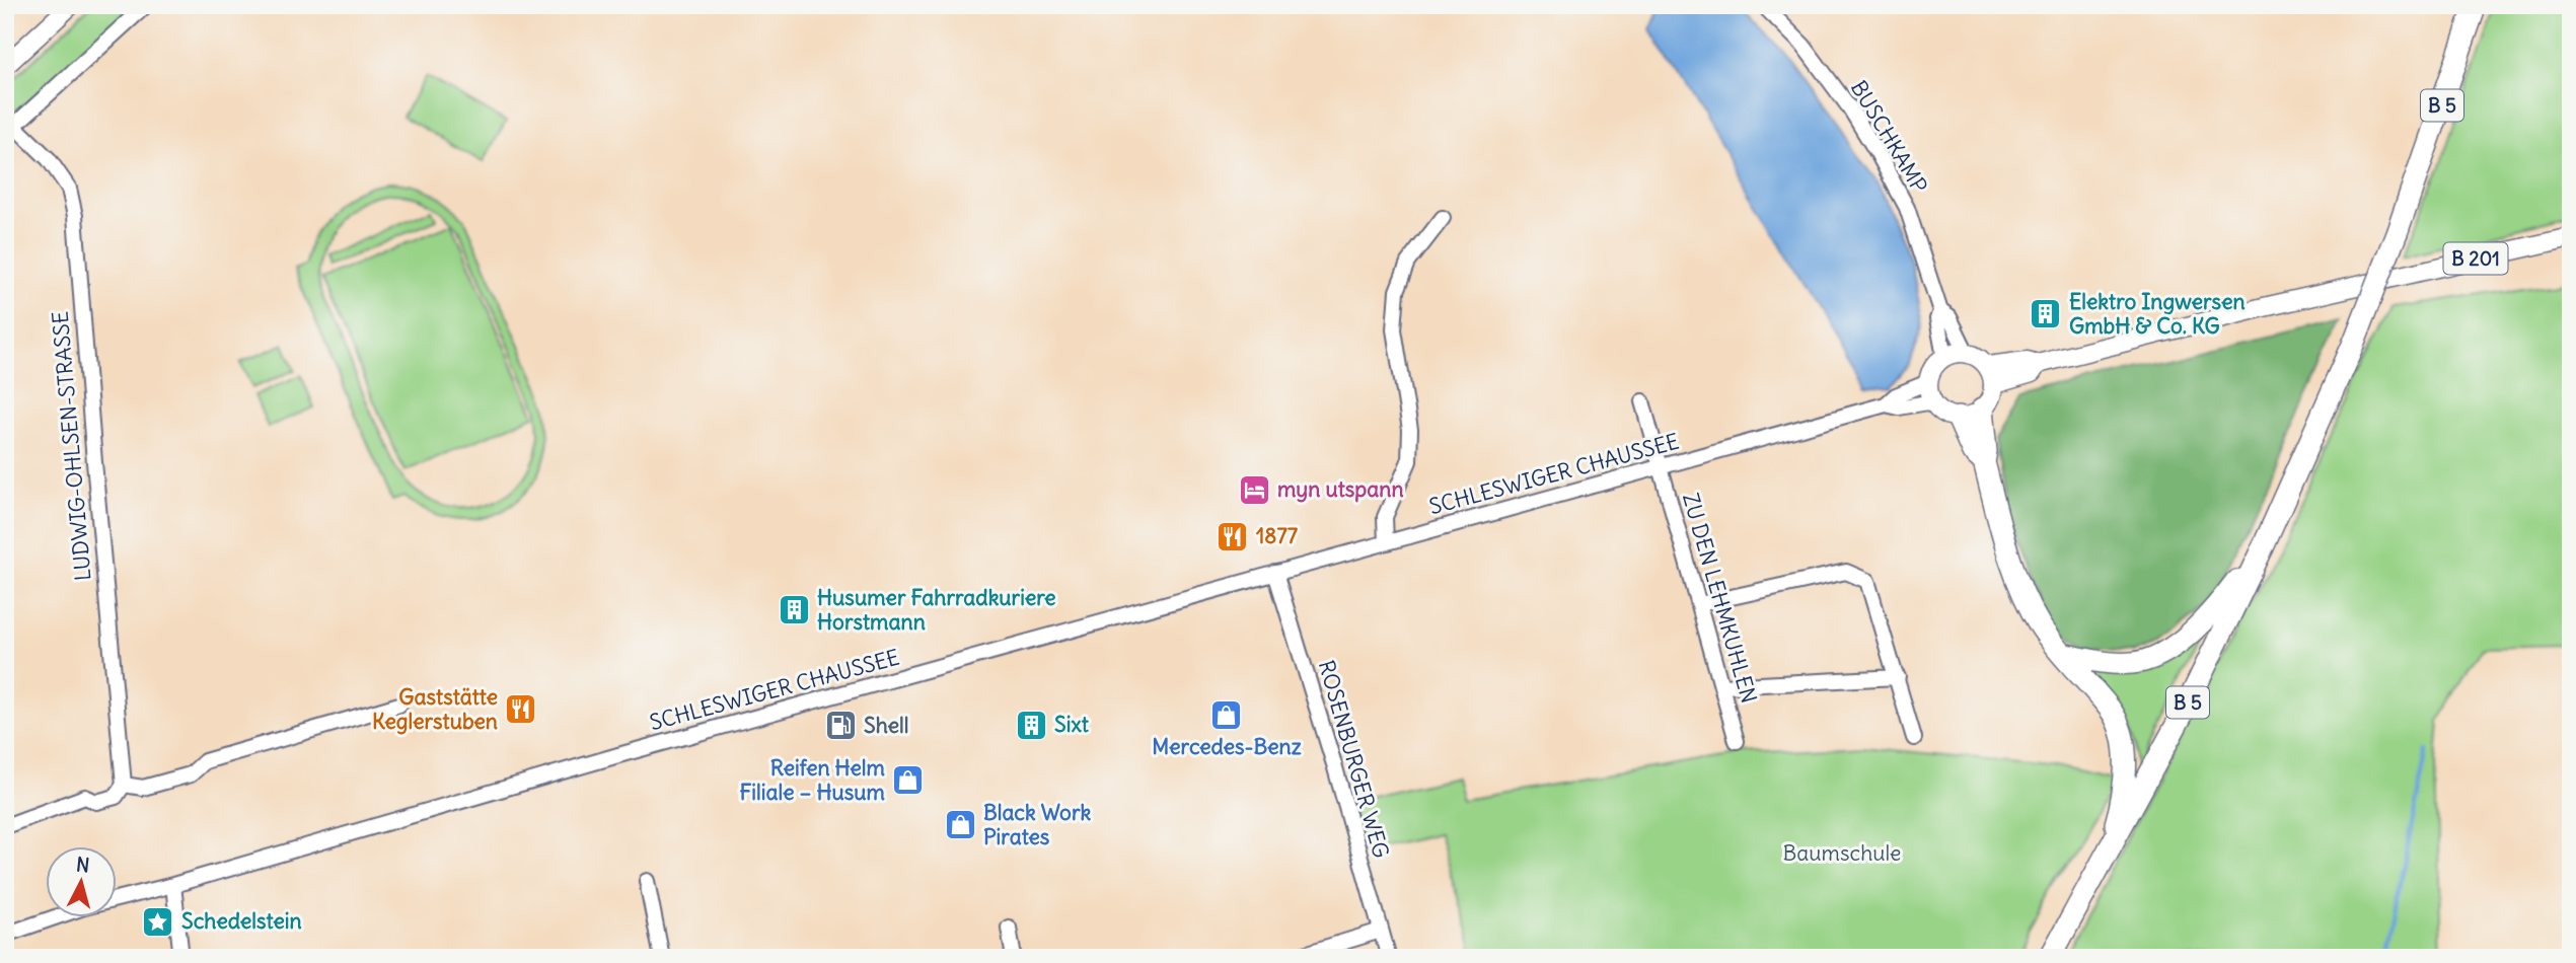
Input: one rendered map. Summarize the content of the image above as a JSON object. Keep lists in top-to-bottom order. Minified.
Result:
{"streets":{"highway":["B 5"],"main road":["B 201"],"street":["BUSCHKAMP","LUDWIG-OHLSEN-STRASSE","SCHLESWIGER CHAUSSEE","ZU DEN LEHMKUHLEN","ROSENBURGER WEG"]},"crossings":[["BUSCHKAMP","B 201"],["BUSCHKAMP","SCHLESWIGER CHAUSSEE"],["B 201","SCHLESWIGER CHAUSSEE"],["SCHLESWIGER CHAUSSEE","ZU DEN LEHMKUHLEN"],["SCHLESWIGER CHAUSSEE","ROSENBURGER WEG"]],"parks":["Baumschule"],"places":{"building":["Elektro Ingwersen GmbH & Co. KG","Husumer Fahrradkuriere Horstmann","Sixt"],"hotel":["myn utspann"],"restaurant":["1877","Gaststätte Keglerstuben"],"shop":["Mercedes-Benz","Reifen Helm Filiale – Husum","Black Work Pirates"],"fuel station":["Shell"],"place":["Schedelstein"]},"north":"top"}
